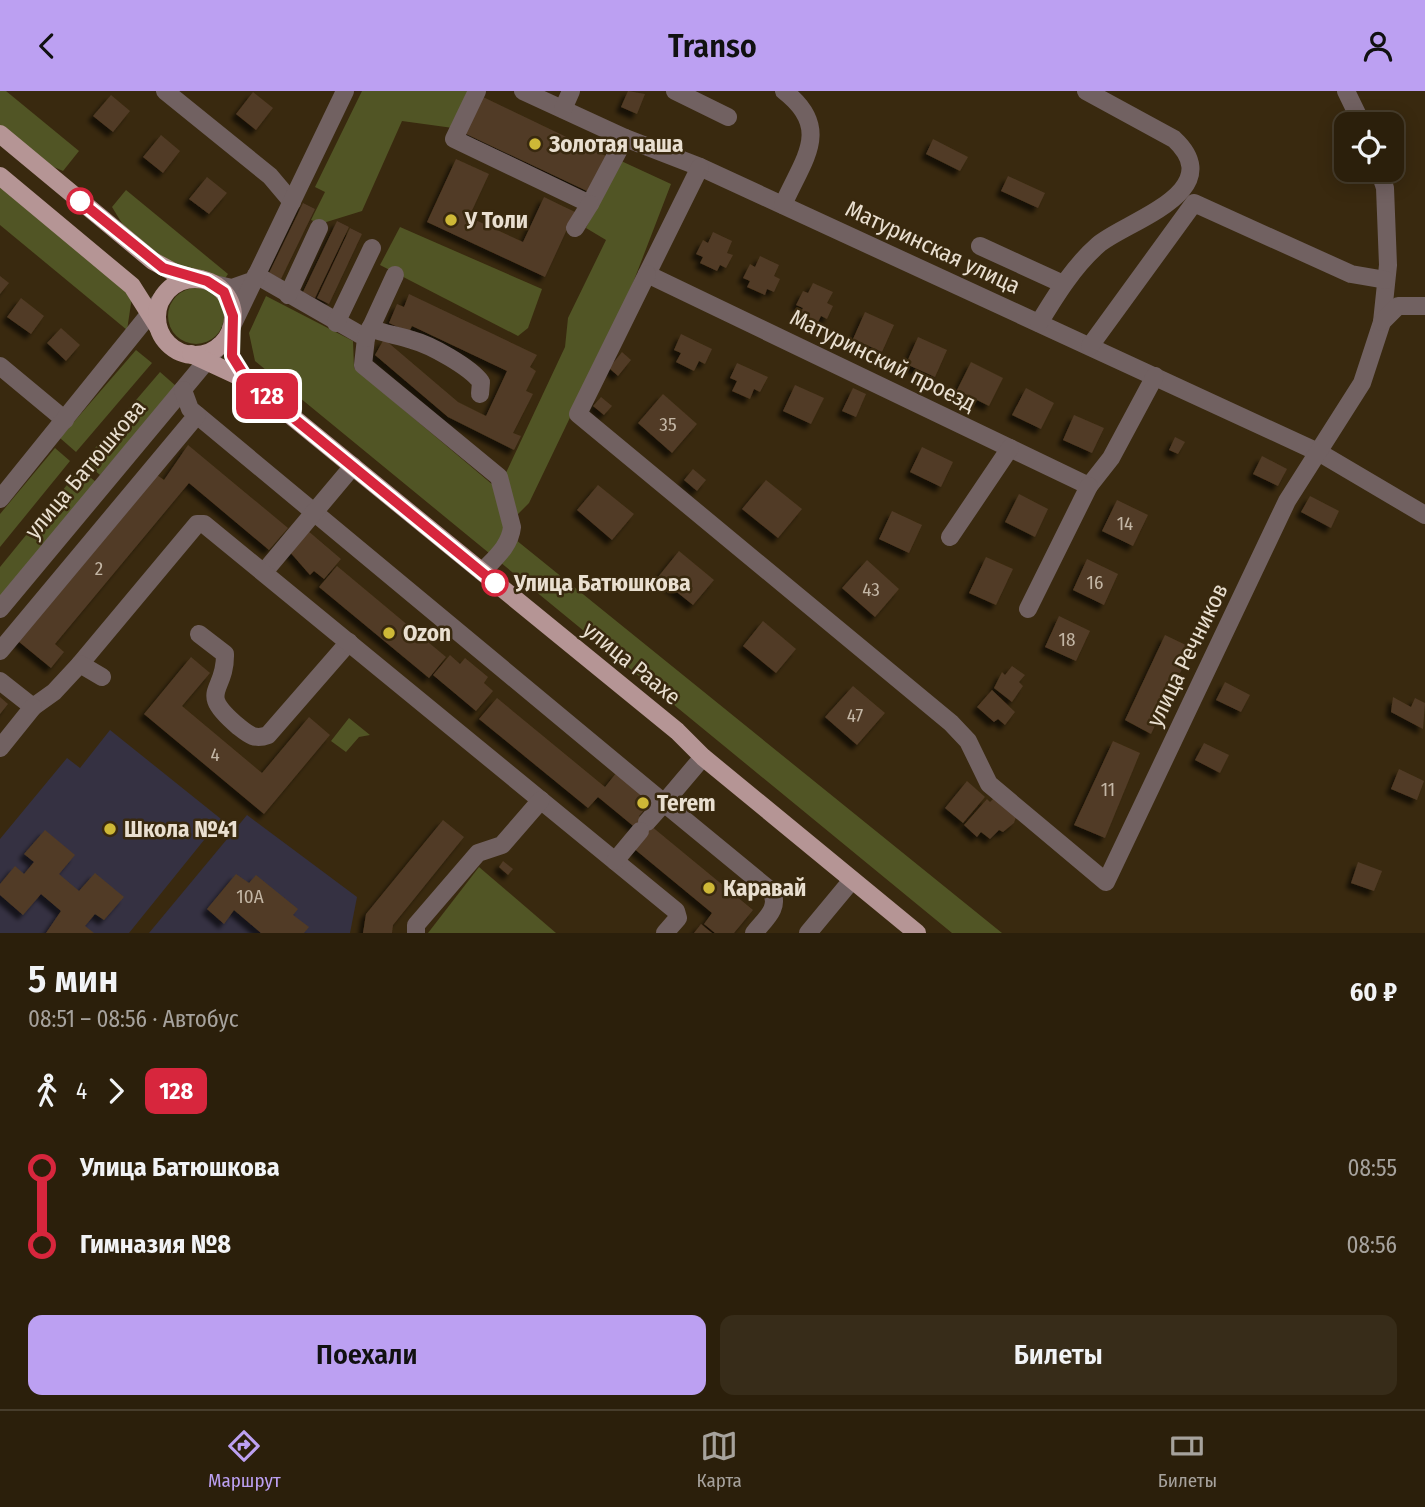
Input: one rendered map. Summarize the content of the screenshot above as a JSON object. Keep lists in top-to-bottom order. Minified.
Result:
{"streets":{"main road":["улица Раахе"],"street":["Матуринская улица","Матуринский проезд","улица Батюшкова","улица Речников"]},"crossings":[["Матуринская улица","улица Речников"],["Матуринский проезд","улица Речников"]],"places":["Золотая чаша","У Толи","Улица Батюшкова","Ozon","Terem","Школа №41","Каравай"],"lines":["bus line 128"],"house_numbers":["35","14","2","16","43","18","47","4","11","10А"],"page":{"header":"Transo","on_map":"128","heading":["5 мин","08:51 – 08:56 · Автобус","60 ₽"],"legs":["4","128"],"list":[{"name":"Улица Батюшкова","value":"08:55"},{"name":"Гимназия №8","value":"08:56"}],"buttons":["Поехали","Билеты"],"tabs":["Маршрут","Карта","Билеты"]}}
